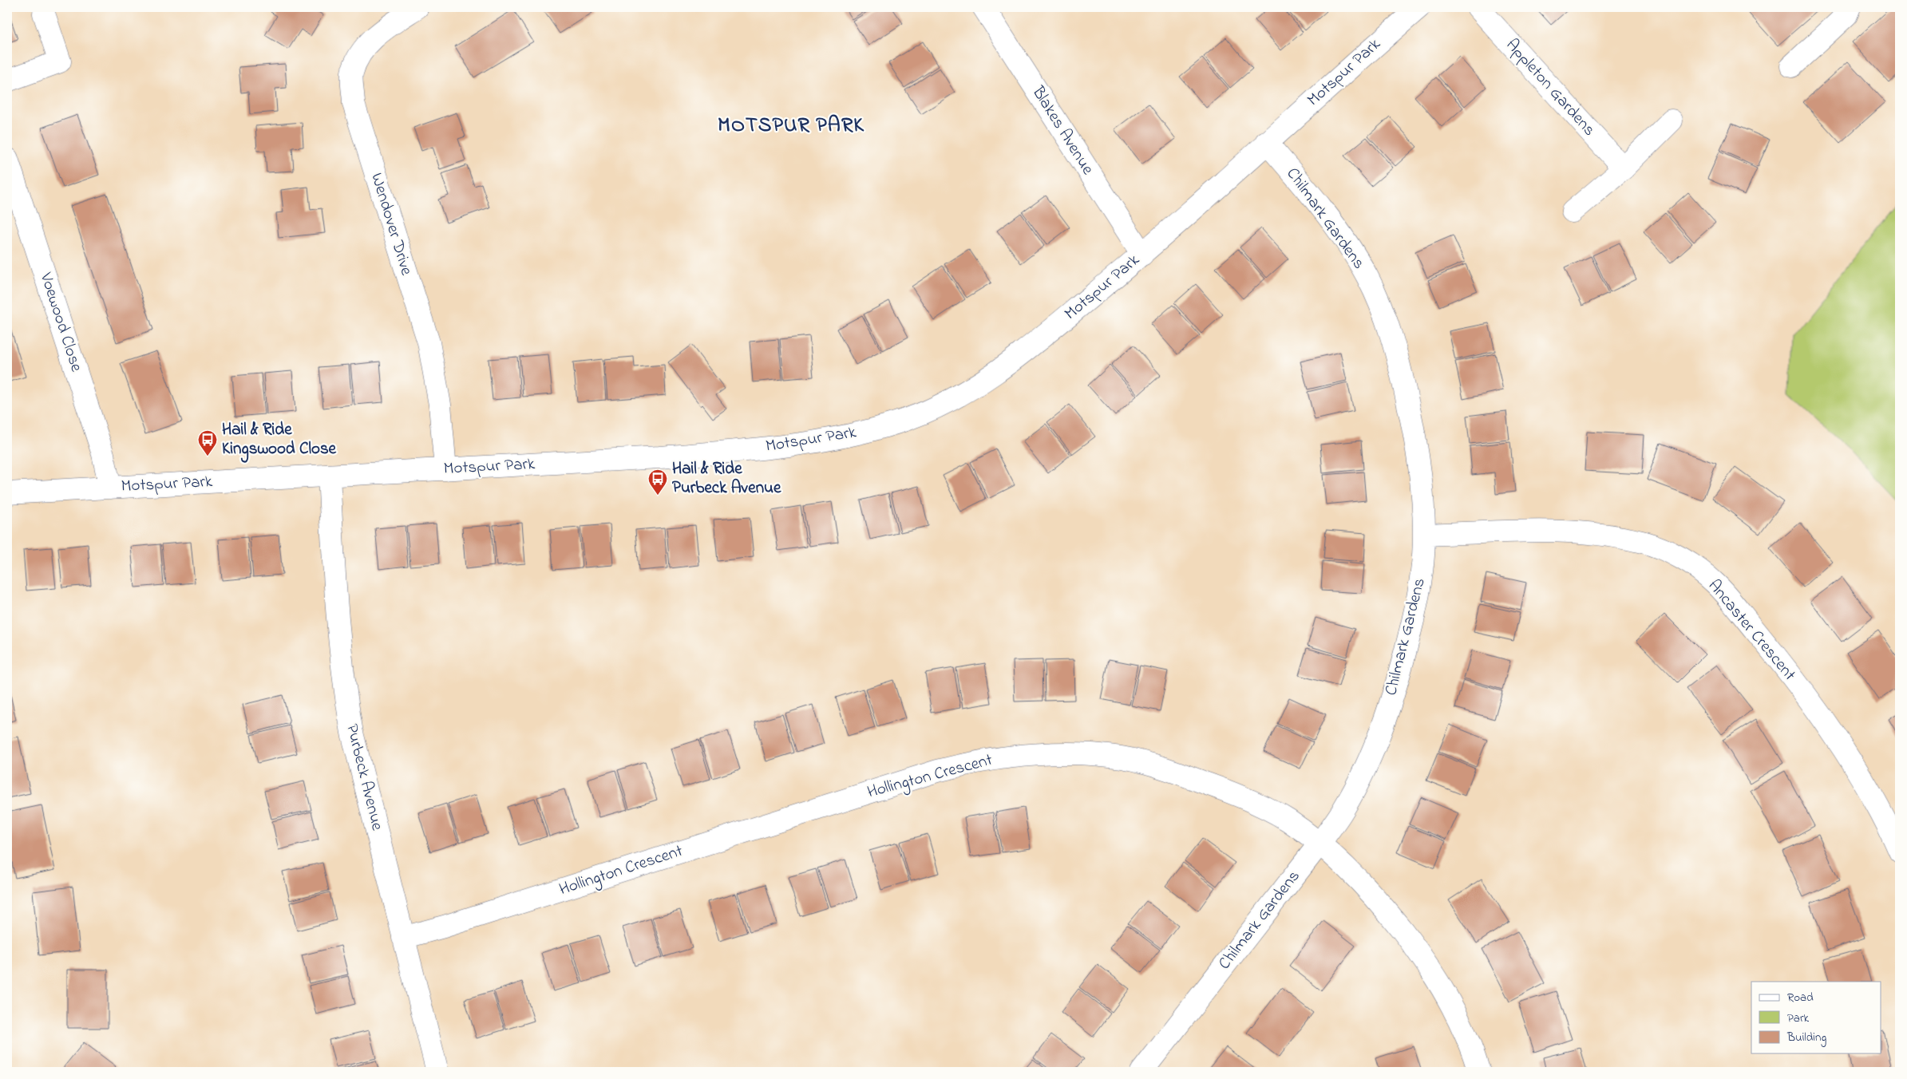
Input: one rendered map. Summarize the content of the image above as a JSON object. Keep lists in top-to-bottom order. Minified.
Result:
{"streets":{"street":["Motspur Park","Appleton Gardens","Blakes Avenue","Chilmark Gardens","Wendover Drive","Voewood Close","Ancaster Crescent","Hollington Crescent","Purbeck Avenue"]},"crossings":[["Motspur Park","Blakes Avenue"],["Motspur Park","Chilmark Gardens"],["Motspur Park","Wendover Drive"],["Motspur Park","Voewood Close"],["Motspur Park","Purbeck Avenue"],["Chilmark Gardens","Ancaster Crescent"],["Chilmark Gardens","Hollington Crescent"],["Hollington Crescent","Purbeck Avenue"]],"districts":["MOTSPUR PARK"],"places":{"bus stop":["Hail & Ride Kingswood Close","Hail & Ride Purbeck Avenue"]},"legend":["Road","Park","Building"]}
